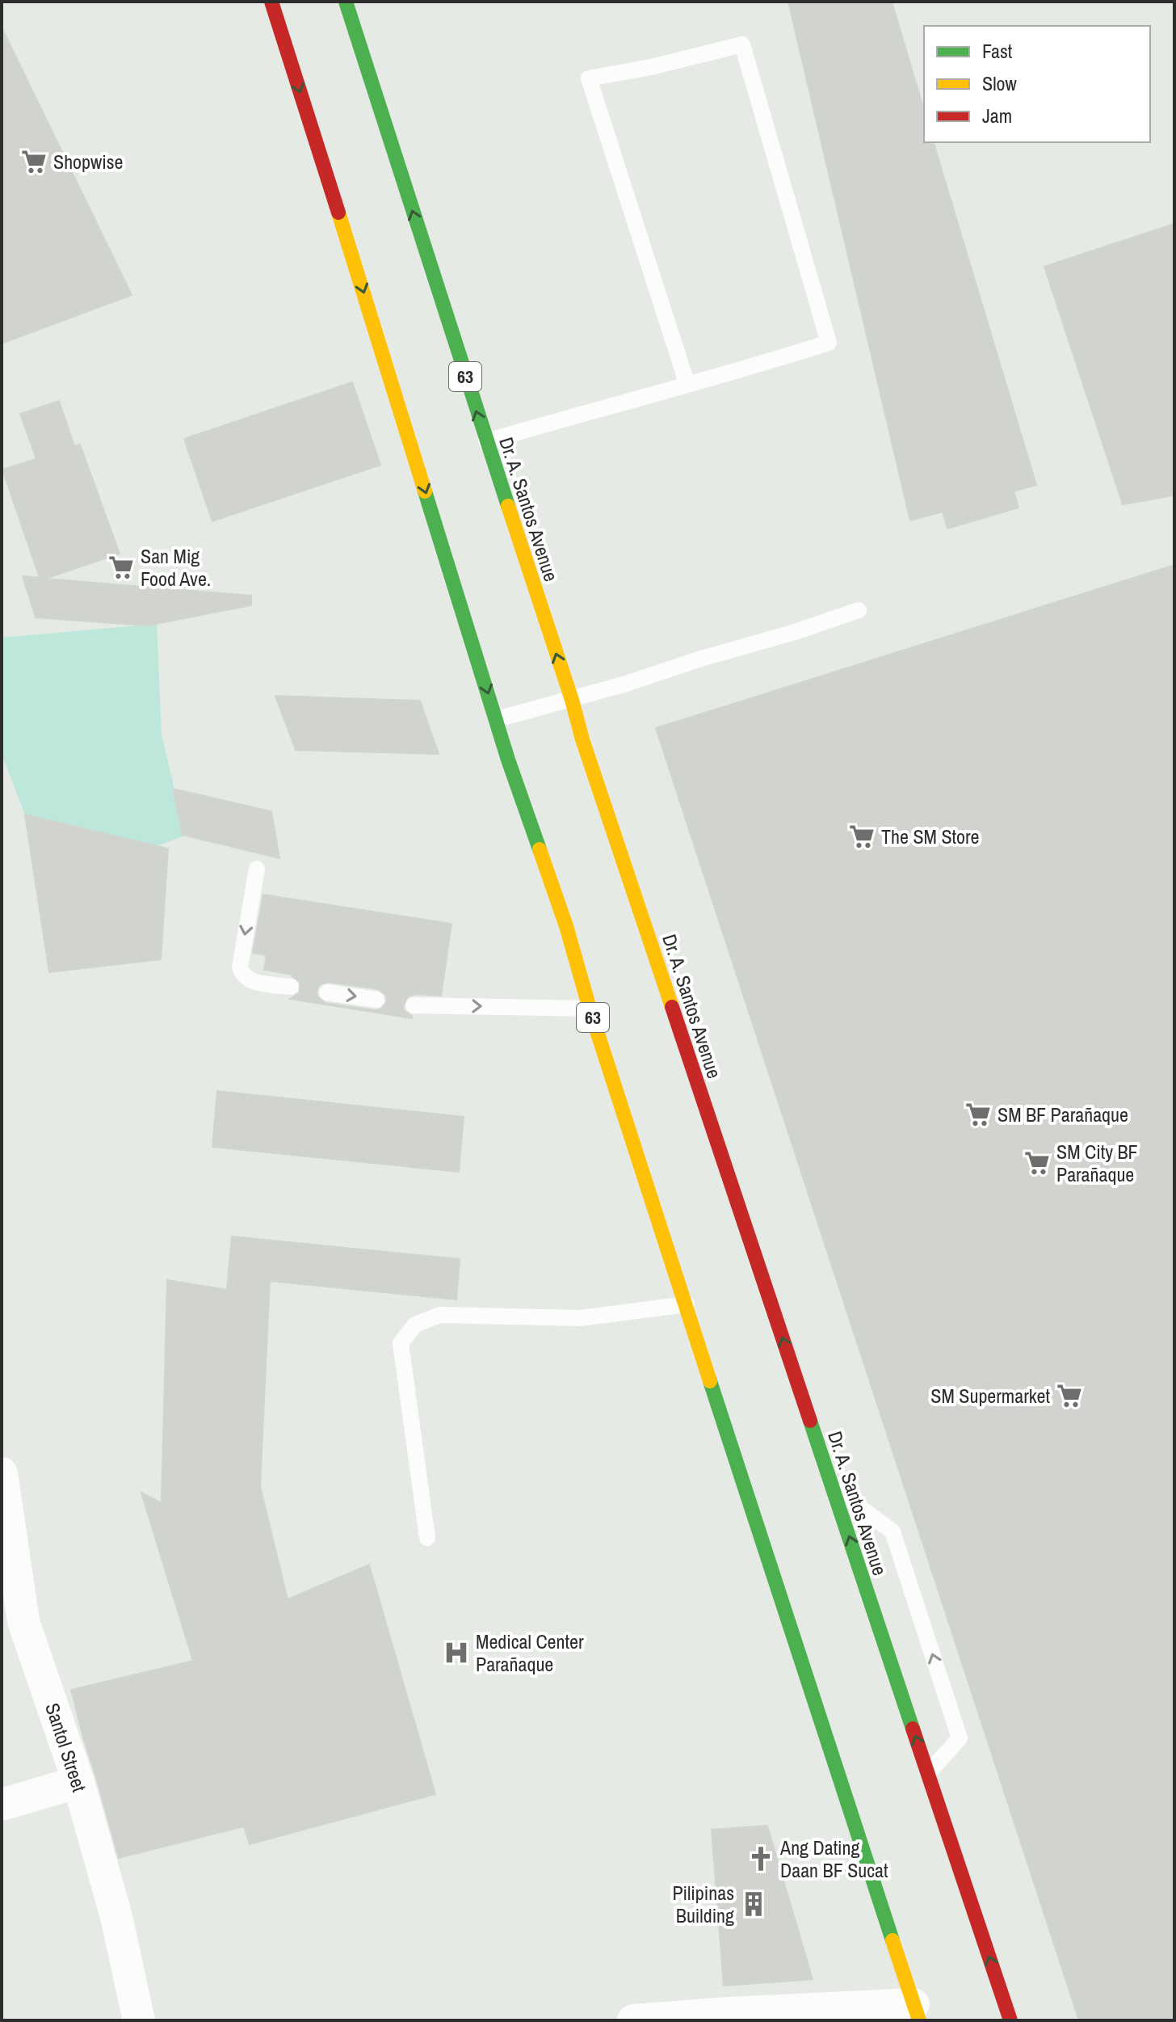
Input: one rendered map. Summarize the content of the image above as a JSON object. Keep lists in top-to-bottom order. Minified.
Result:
{"streets":{"main road":["63","Dr. A. Santos Avenue"],"street":["Santol Street"]},"places":{"supermarket":["Shopwise","San Mig Food Ave.","The SM Store","SM BF Parañaque","SM City BF Parañaque","SM Supermarket"],"hospital":["Medical Center Parañaque"],"church":["Ang Dating Daan BF Sucat"],"building":["Pilipinas Building"]},"legend":["Fast","Slow","Jam"]}
